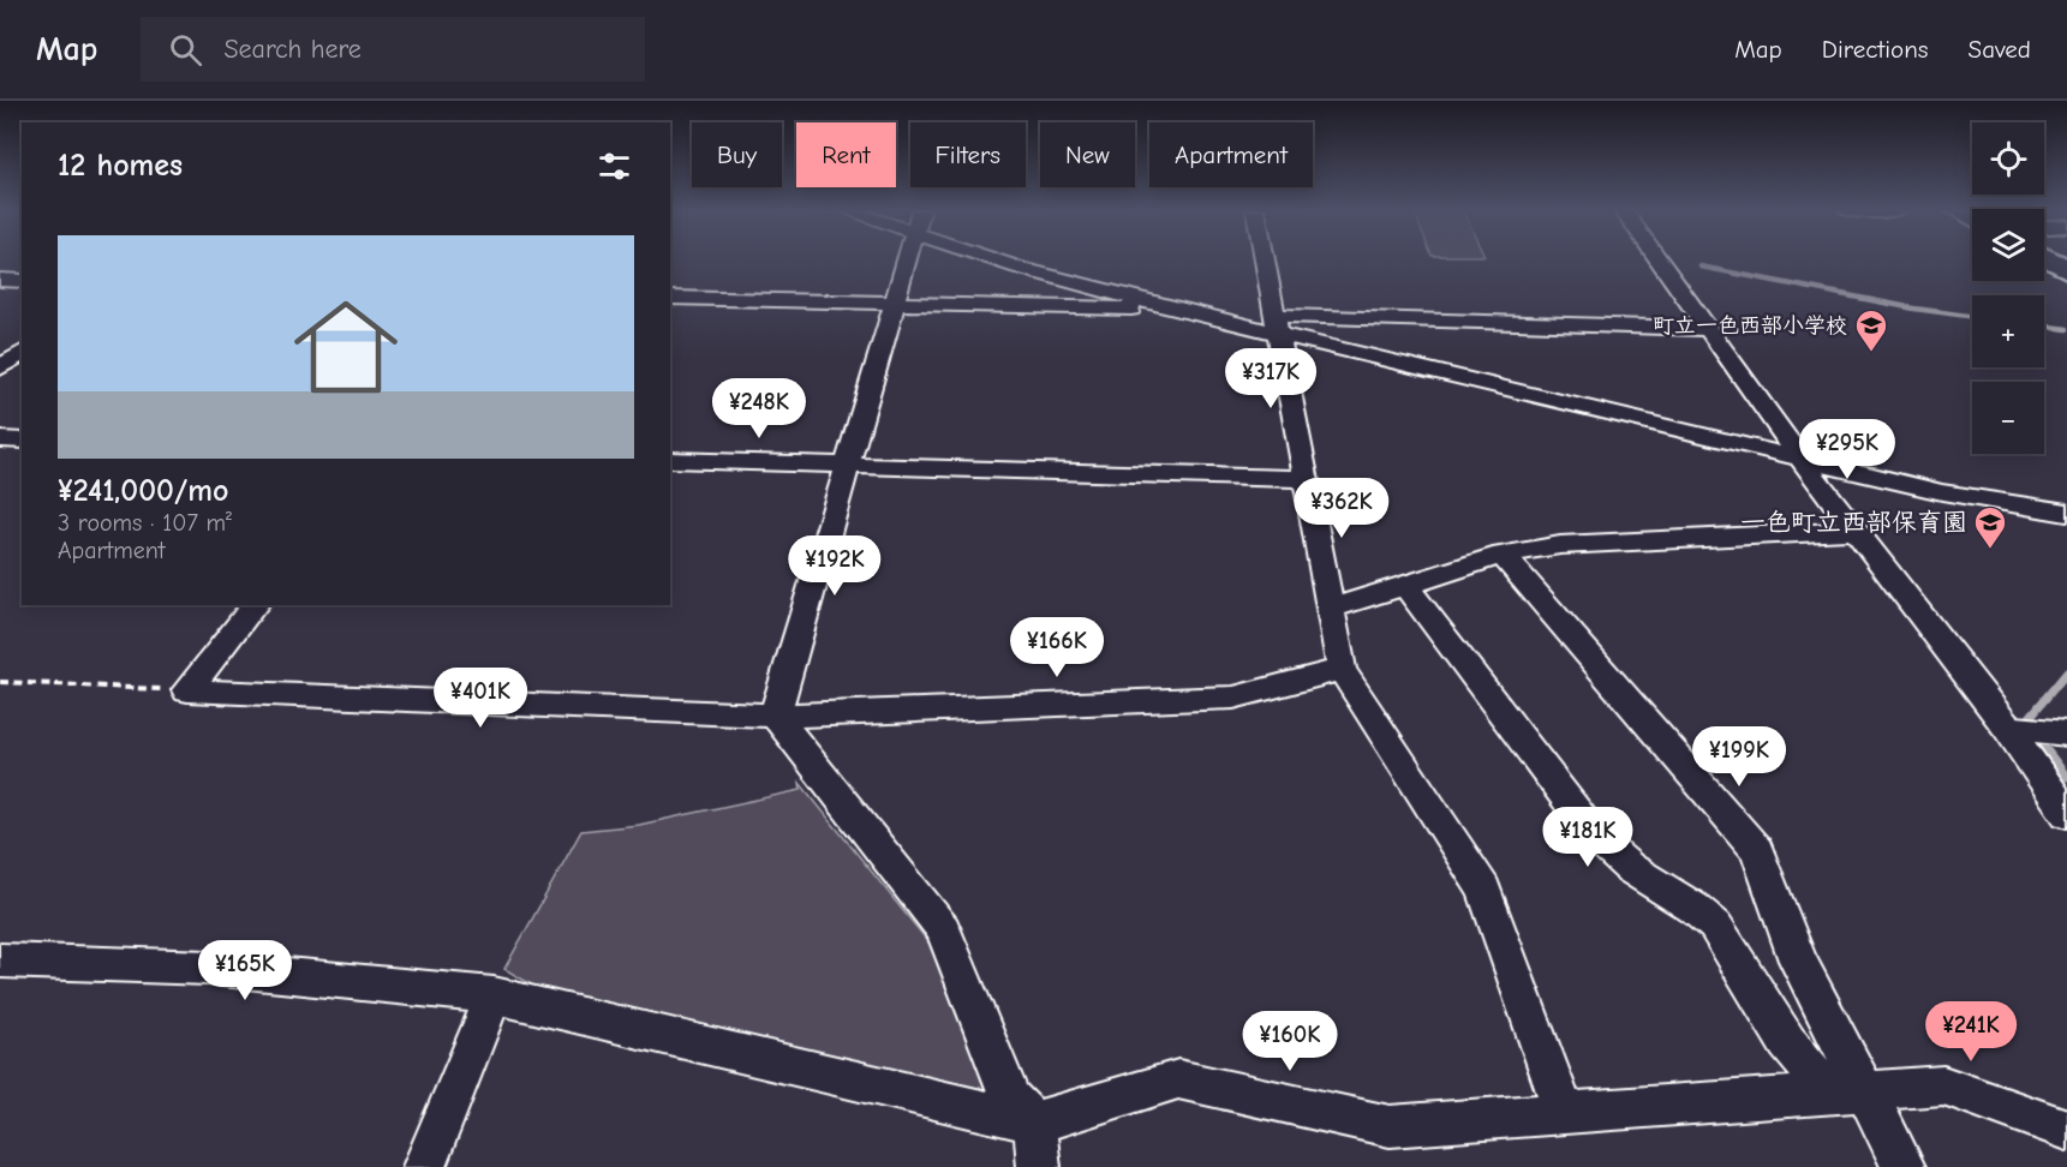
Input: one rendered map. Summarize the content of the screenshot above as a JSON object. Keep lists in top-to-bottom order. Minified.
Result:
{"places":{"school or university":["町立一色西部小学校","一色町立西部保育園"]},"page":{"header":"Map","search":"Search here","nav":["Map","Directions","Saved"],"map_buttons":["+","−"],"chip":["Buy","Rent","Filters","New","Apartment"],"heading":"12 homes","list":[{"name":"¥241,000/mo","note":"3 rooms · 107 m² · Apartment"}],"price":["¥317K","¥248K","¥295K","¥362K","¥192K","¥166K","¥401K","¥199K","¥181K","¥165K","¥241K","¥160K"]}}
